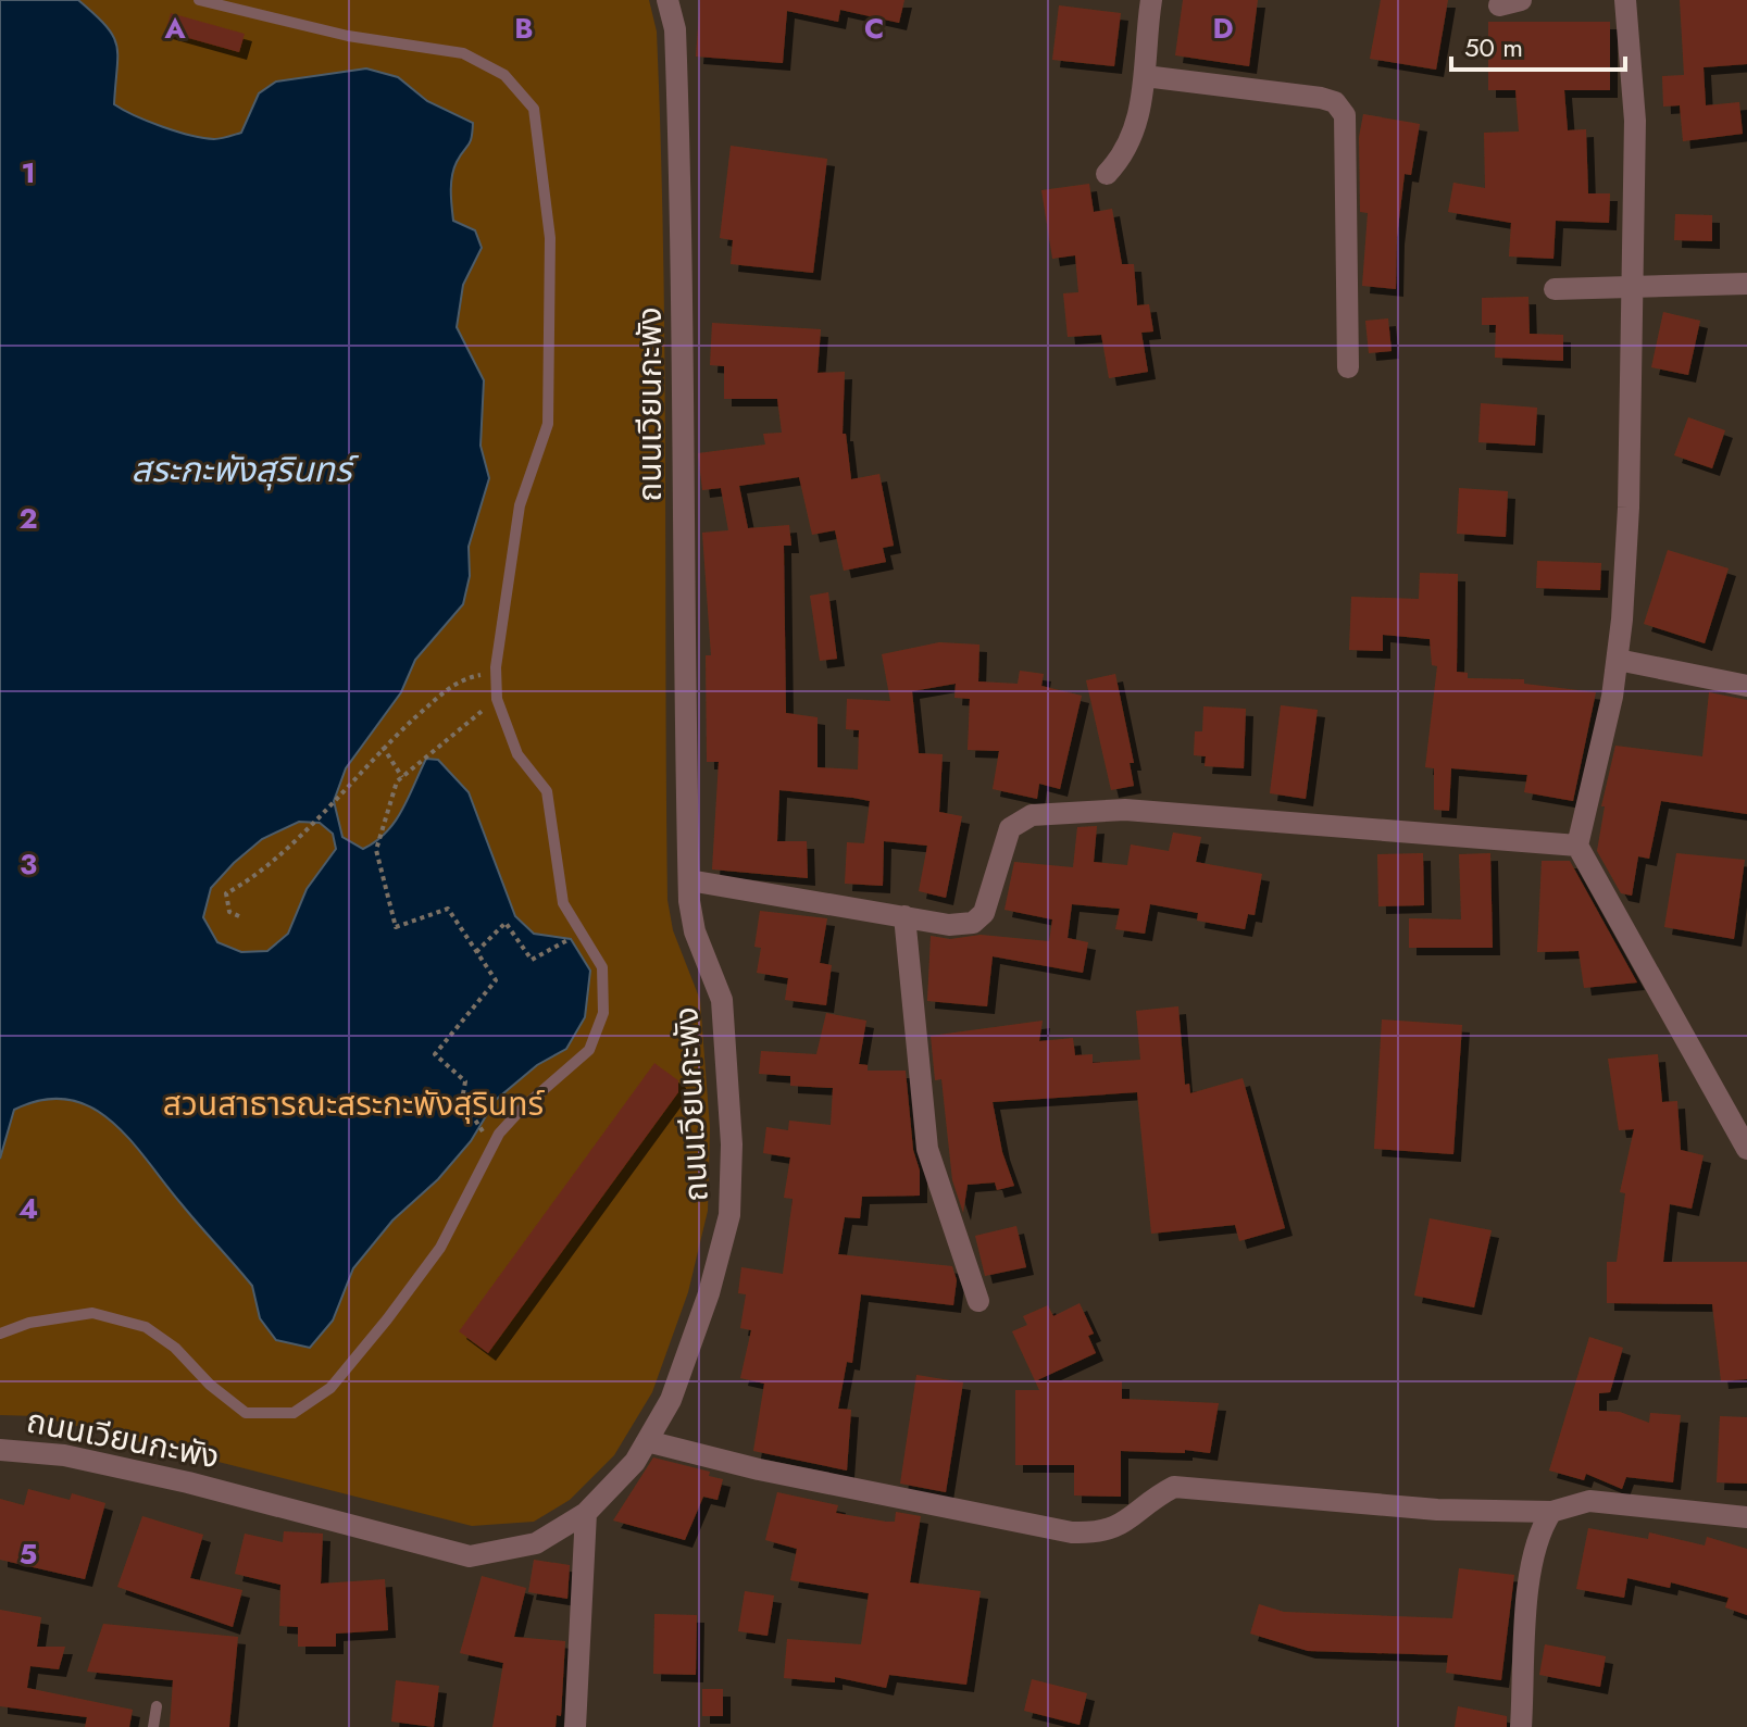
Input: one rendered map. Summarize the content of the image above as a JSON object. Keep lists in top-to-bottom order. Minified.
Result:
{"streets":{"street":["ถนนเวียนกะพัง"]},"water":["สระกะพังสุรินทร์"],"parks":["สวนสาธารณะสระกะพังสุรินทร์"],"scale_bar":"50 m","grid":{"columns":["A","B","C","D"],"rows":["1","2","3","4","5"]}}
